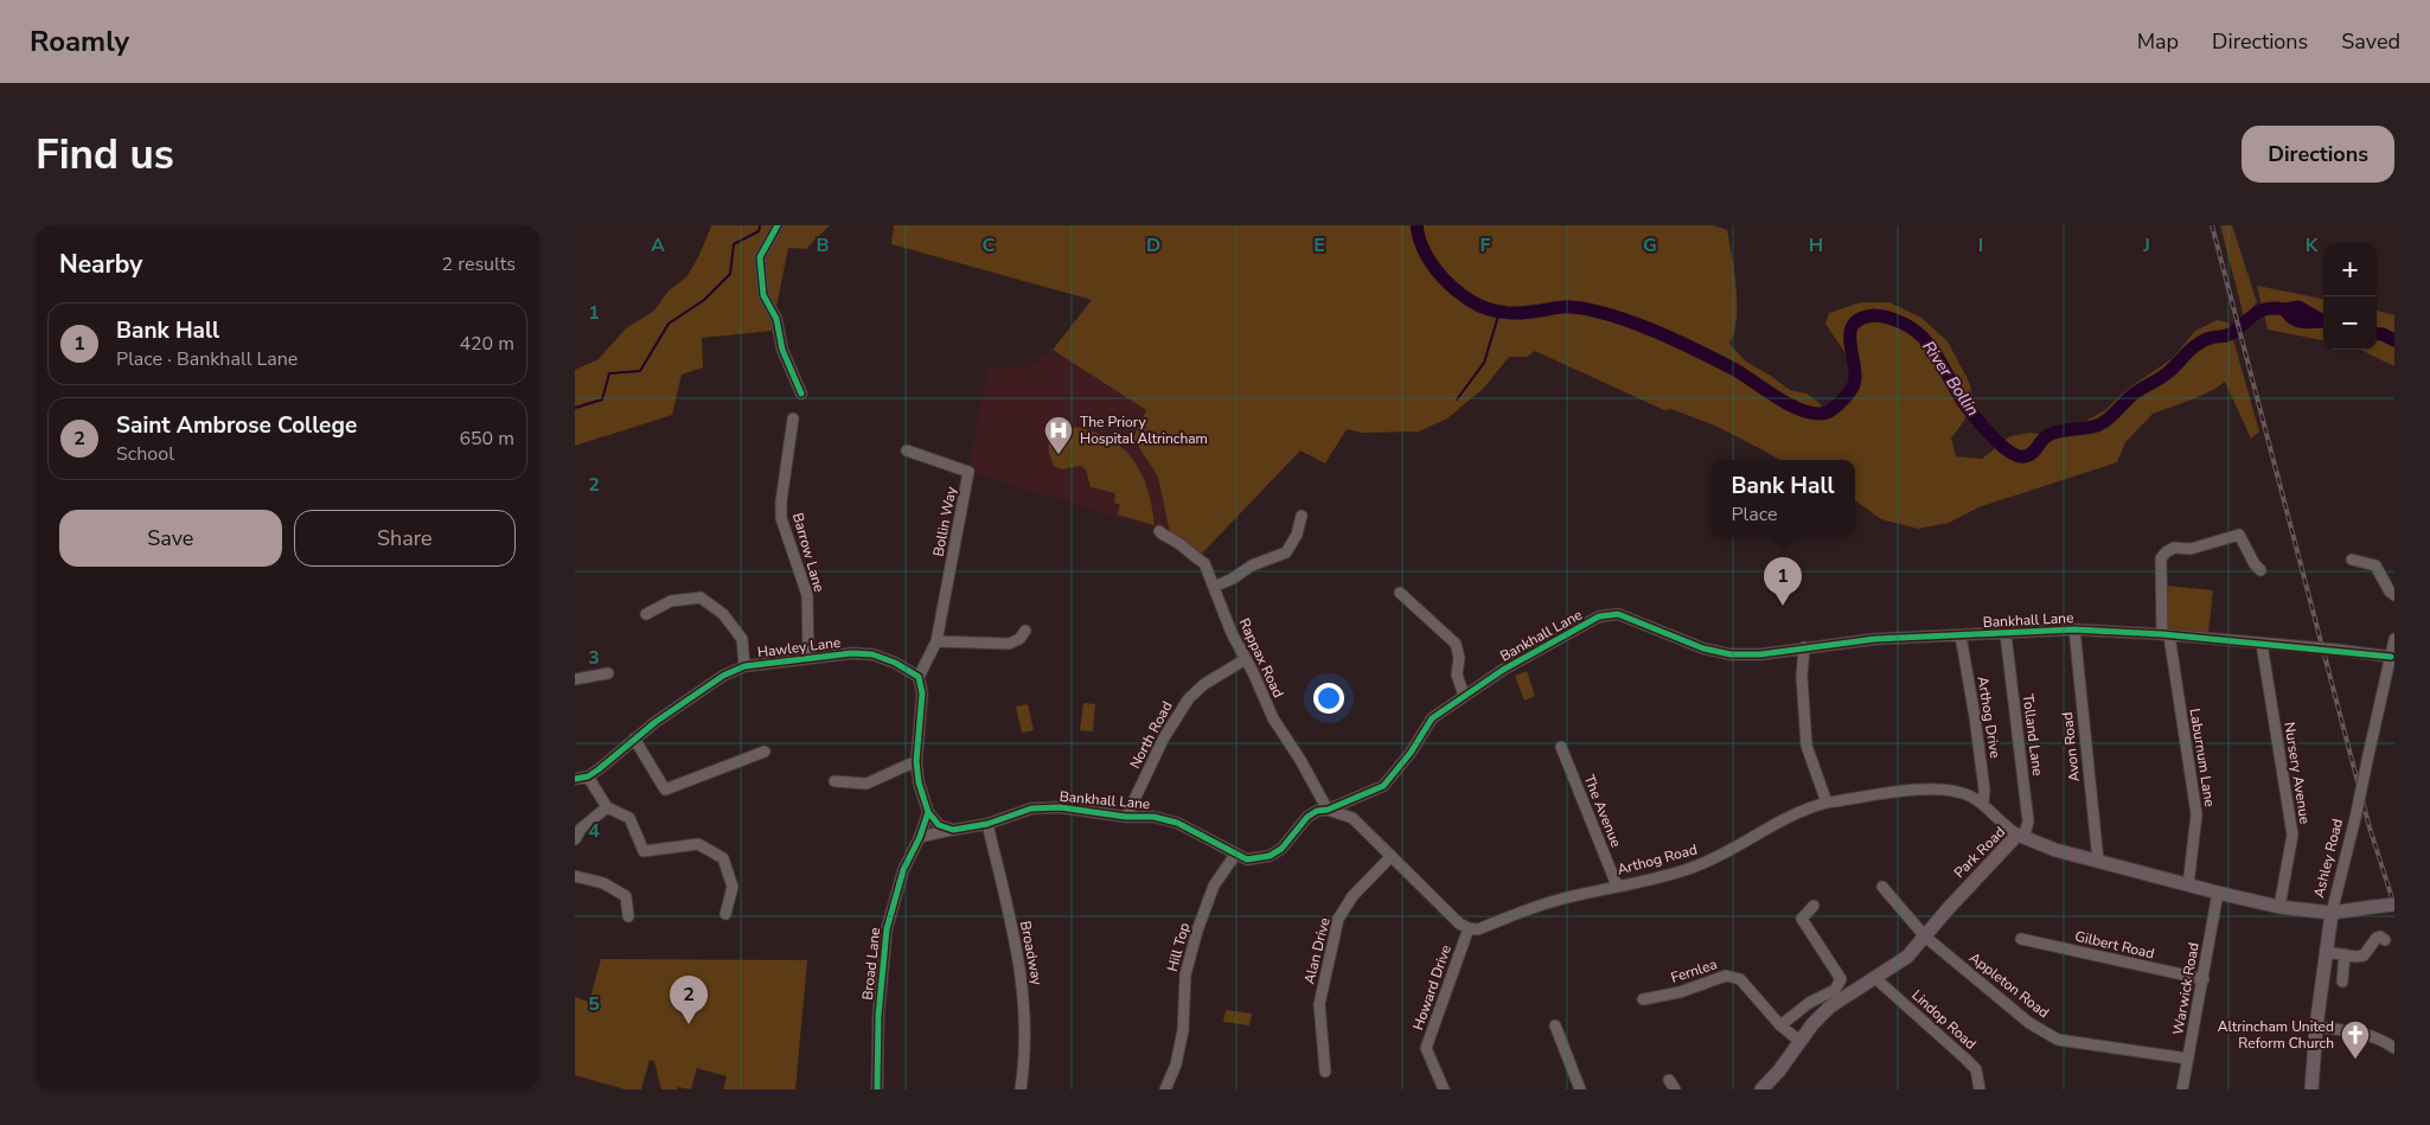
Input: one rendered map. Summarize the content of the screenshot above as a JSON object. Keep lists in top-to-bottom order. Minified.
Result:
{"streets":{"main road":["Park Road","Ashley Road"],"street":["Bollin Way","Barrow Lane","Bankhall Lane","Hawley Lane","Rappax Road","Arthog Drive","North Road","Tolland Lane","Avon Road","Laburnum Lane","Nursery Avenue","The Avenue","Arthog Road","Gilbert Road","Hill Top","Alan Drive","Broadway","Broad Lane","Fernlea","Appleton Road","Howard Drive","Warwick Road","Lindop Road"]},"crossings":[["Bollin Way","Hawley Lane"],["Barrow Lane","Hawley Lane"],["Bankhall Lane","Rappax Road"],["Bankhall Lane","Arthog Drive"],["Bankhall Lane","North Road"],["Bankhall Lane","Tolland Lane"],["Bankhall Lane","Avon Road"],["Bankhall Lane","Laburnum Lane"],["Bankhall Lane","Nursery Avenue"],["Bankhall Lane","Ashley Road"],["Bankhall Lane","Hill Top"],["Bankhall Lane","Broadway"],["Bankhall Lane","Broad Lane"],["Rappax Road","North Road"],["Arthog Drive","Arthog Road"],["Tolland Lane","Park Road"],["Tolland Lane","Arthog Road"],["Avon Road","Park Road"],["Laburnum Lane","Park Road"],["Nursery Avenue","Park Road"],["The Avenue","Arthog Road"],["Park Road","Ashley Road"],["Park Road","Arthog Road"],["Park Road","Fernlea"],["Park Road","Appleton Road"],["Park Road","Warwick Road"],["Park Road","Lindop Road"],["Arthog Road","Howard Drive"],["Gilbert Road","Warwick Road"],["Appleton Road","Warwick Road"]],"water":["River Bollin"],"places":{"hospital":["The Priory Hospital Altrincham"],"church":["Altrincham United Reform Church"]},"page":{"header":"Roamly","nav":["Map","Directions","Saved"],"buttons":["Directions",["Save","Share"]],"title":"Find us","heading":["Nearby","2 results"],"map_buttons":["+","−"],"list":[{"mark":"1","name":"Bank Hall","note":"Place · Bankhall Lane","value":"420 m"},{"mark":"2","name":"Saint Ambrose College","note":"School","value":"650 m"}],"popup":["Bank Hall","Place"],"pins":["1","2"]},"grid":{"columns":["A","B","C","D","E","F","G","H","I","J","K"],"rows":["1","2","3","4","5"]}}
